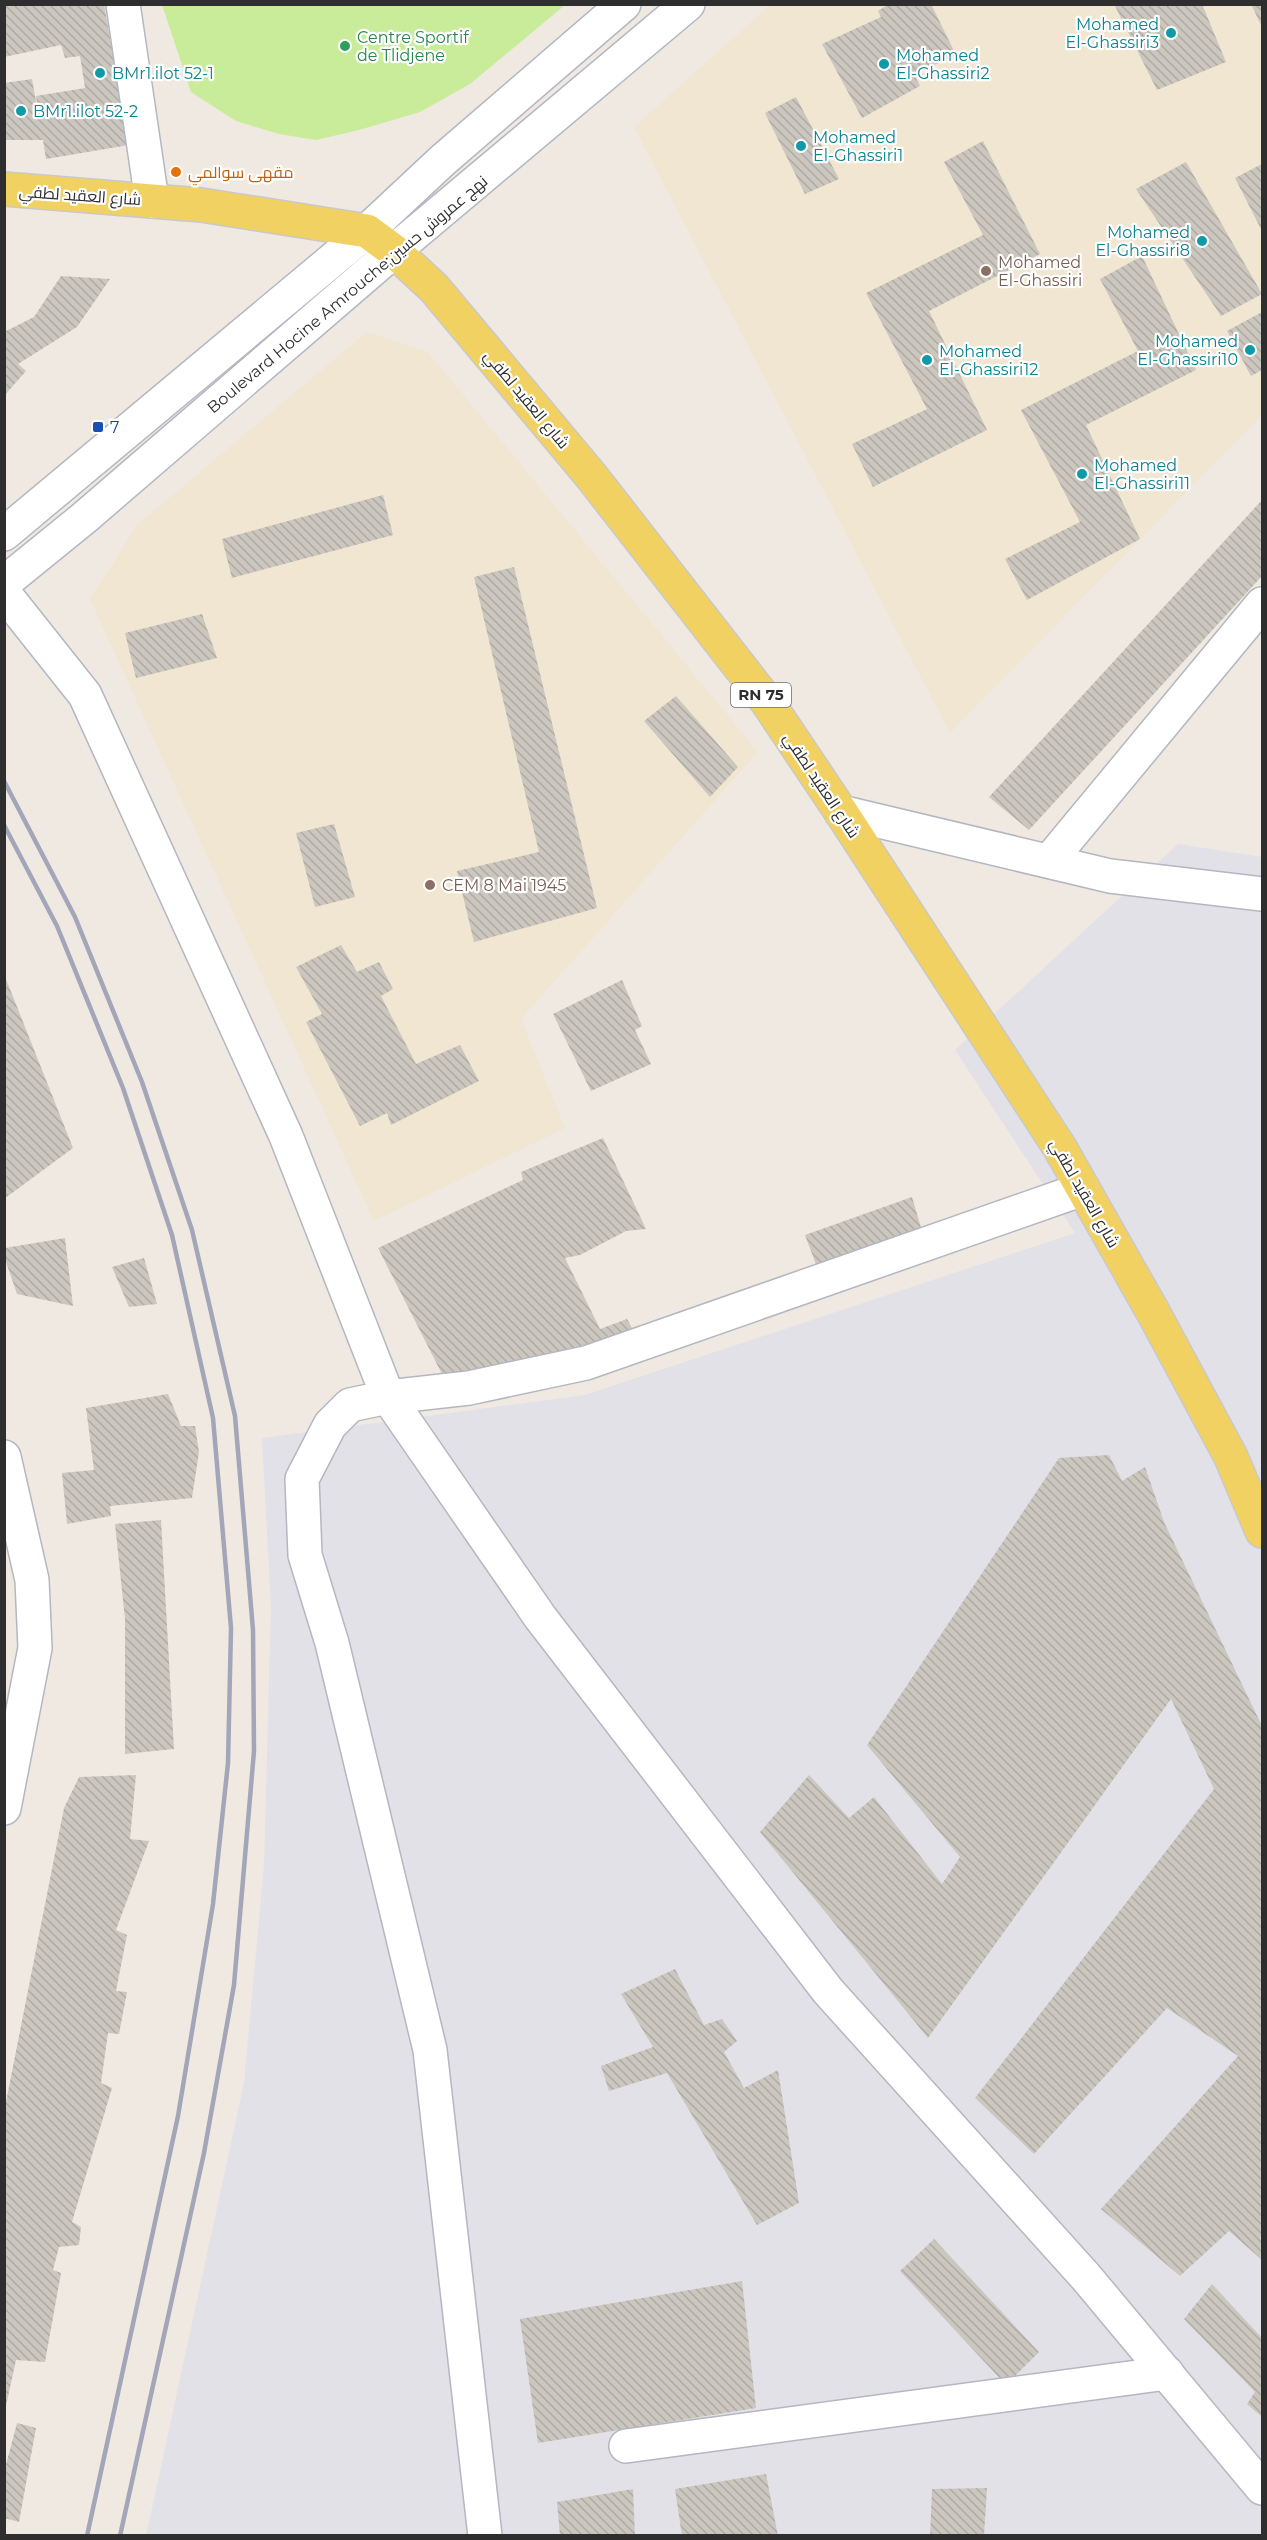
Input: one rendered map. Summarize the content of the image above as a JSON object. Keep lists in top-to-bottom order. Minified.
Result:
{"streets":{"main road":["شارع العقيد لطفي","RN 75"],"street":["Boulevard Hocine Amrouche;نهج عمروش حسين"]},"crossings":[["شارع العقيد لطفي","Boulevard Hocine Amrouche;نهج عمروش حسين"]],"places":{"other":["Mohamed El-Ghassiri3","Centre Sportif de Tlidjene","Mohamed El-Ghassiri2","BMr1.ilot 52-1","BMr1.ilot 52-2","Mohamed El-Ghassiri1","مقهى سوالمي","Mohamed El-Ghassiri8","Mohamed El-Ghassiri","Mohamed El-Ghassiri10","Mohamed El-Ghassiri12","Mohamed El-Ghassiri11","CEM 8 Mai 1945"],"transit":["7"]}}
